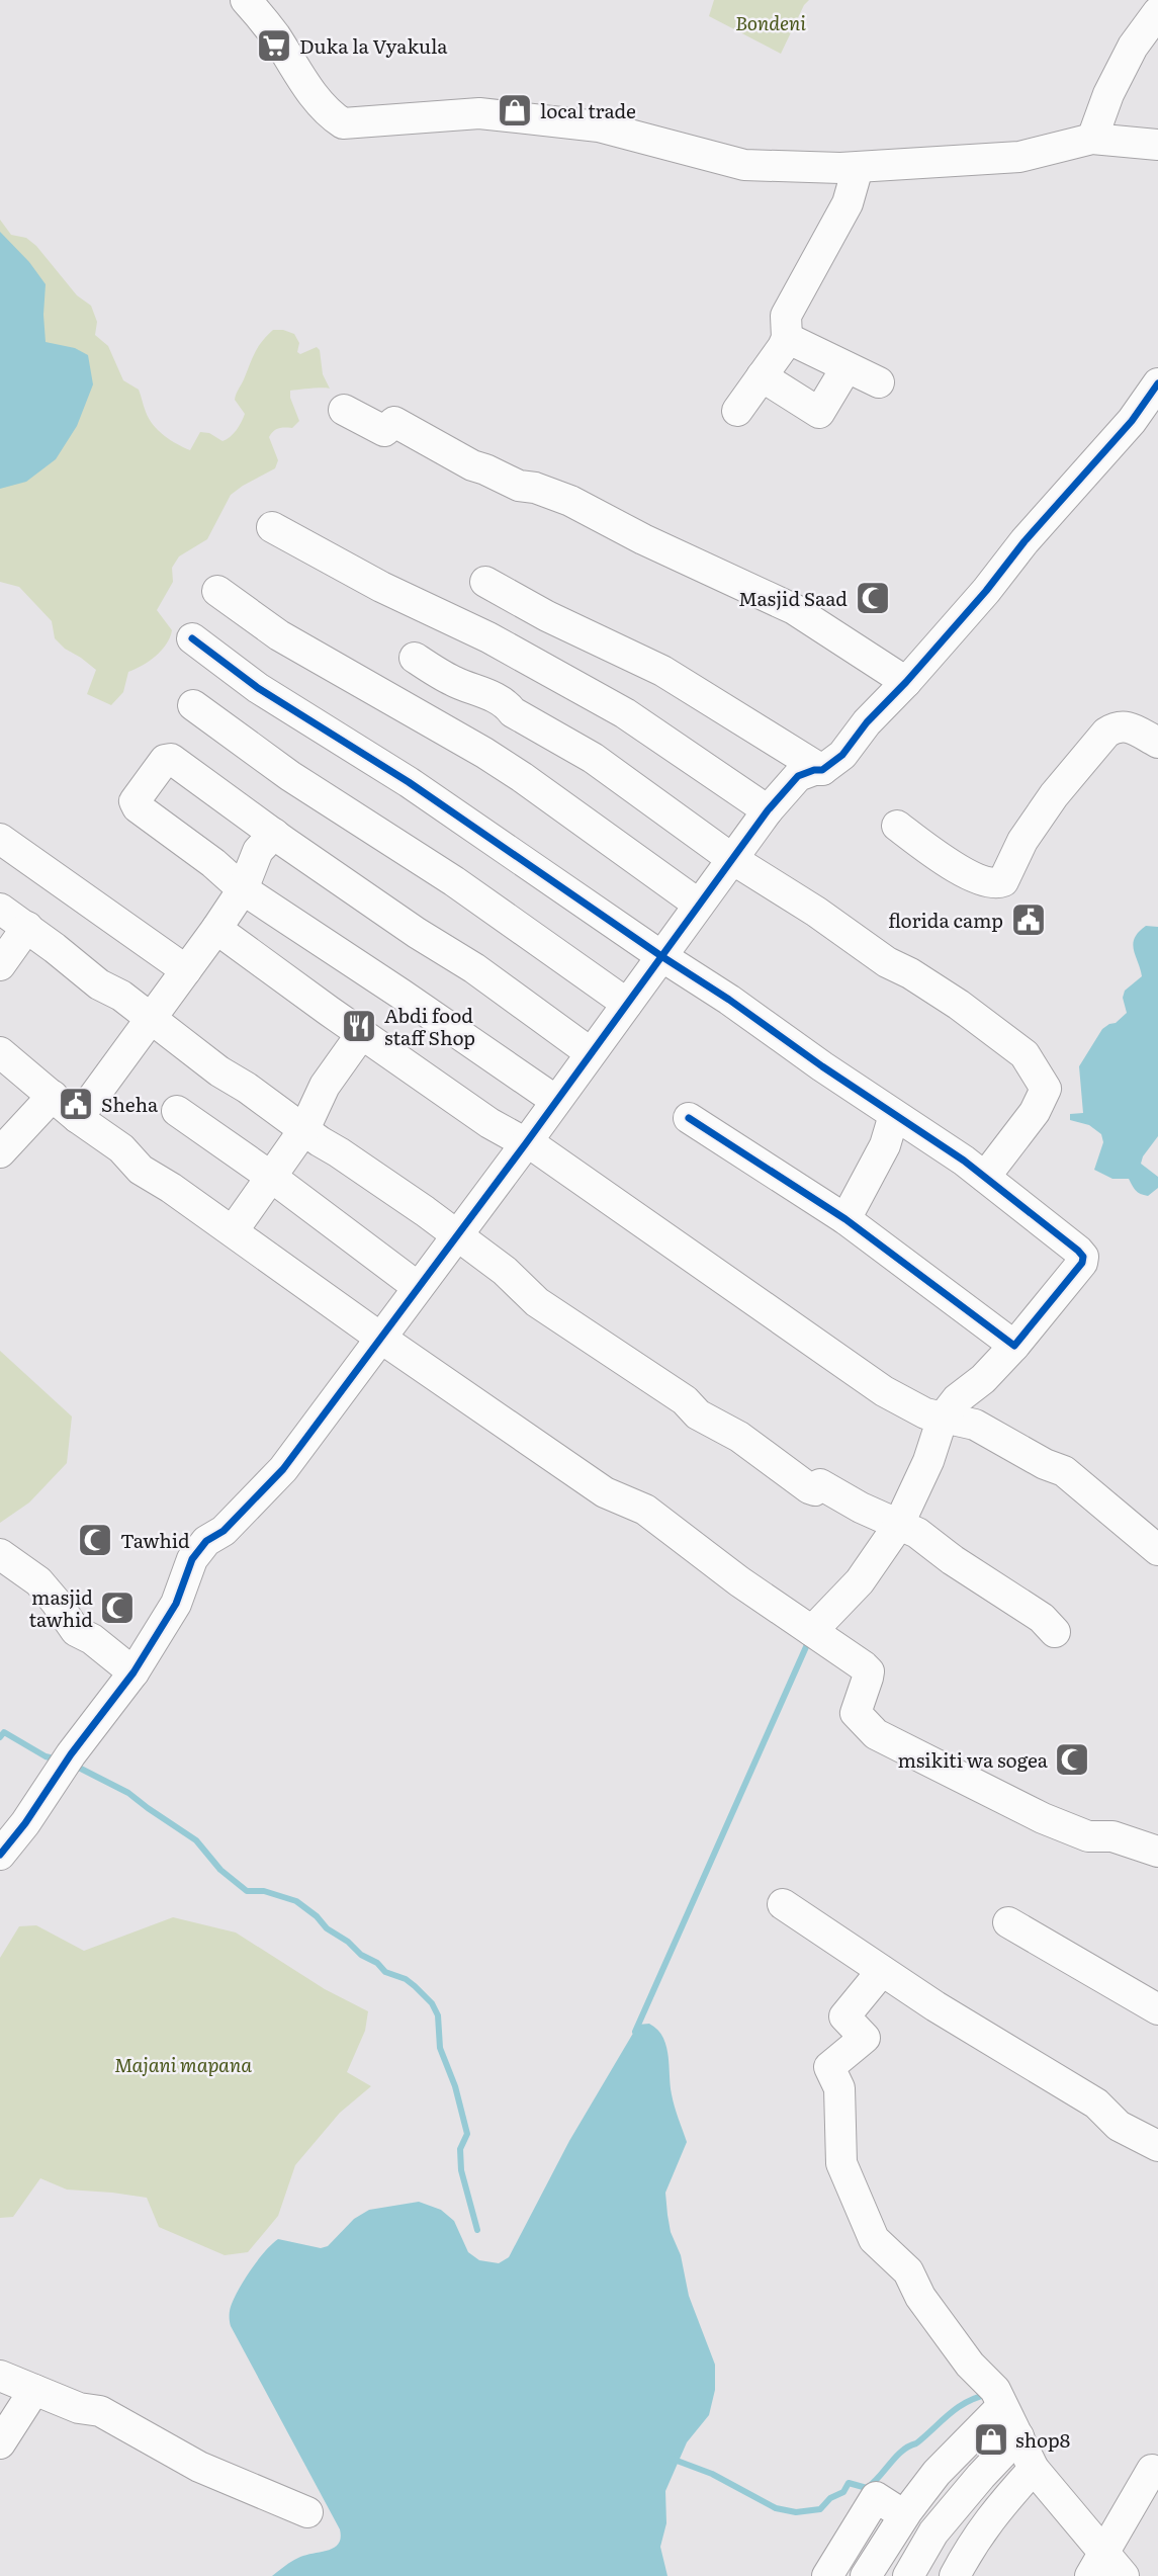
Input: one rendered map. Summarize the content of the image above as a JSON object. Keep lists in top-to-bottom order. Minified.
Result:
{"parks":["Bondeni","Majani mapana"],"places":{"supermarket":["Duka la Vyakula"],"shop":["local trade","shop8"],"mosque":["Masjid Saad","Tawhid","masjid tawhid","msikiti wa sogea"],"public building":["florida camp","Sheha"],"restaurant":["Abdi food staff Shop"]}}
